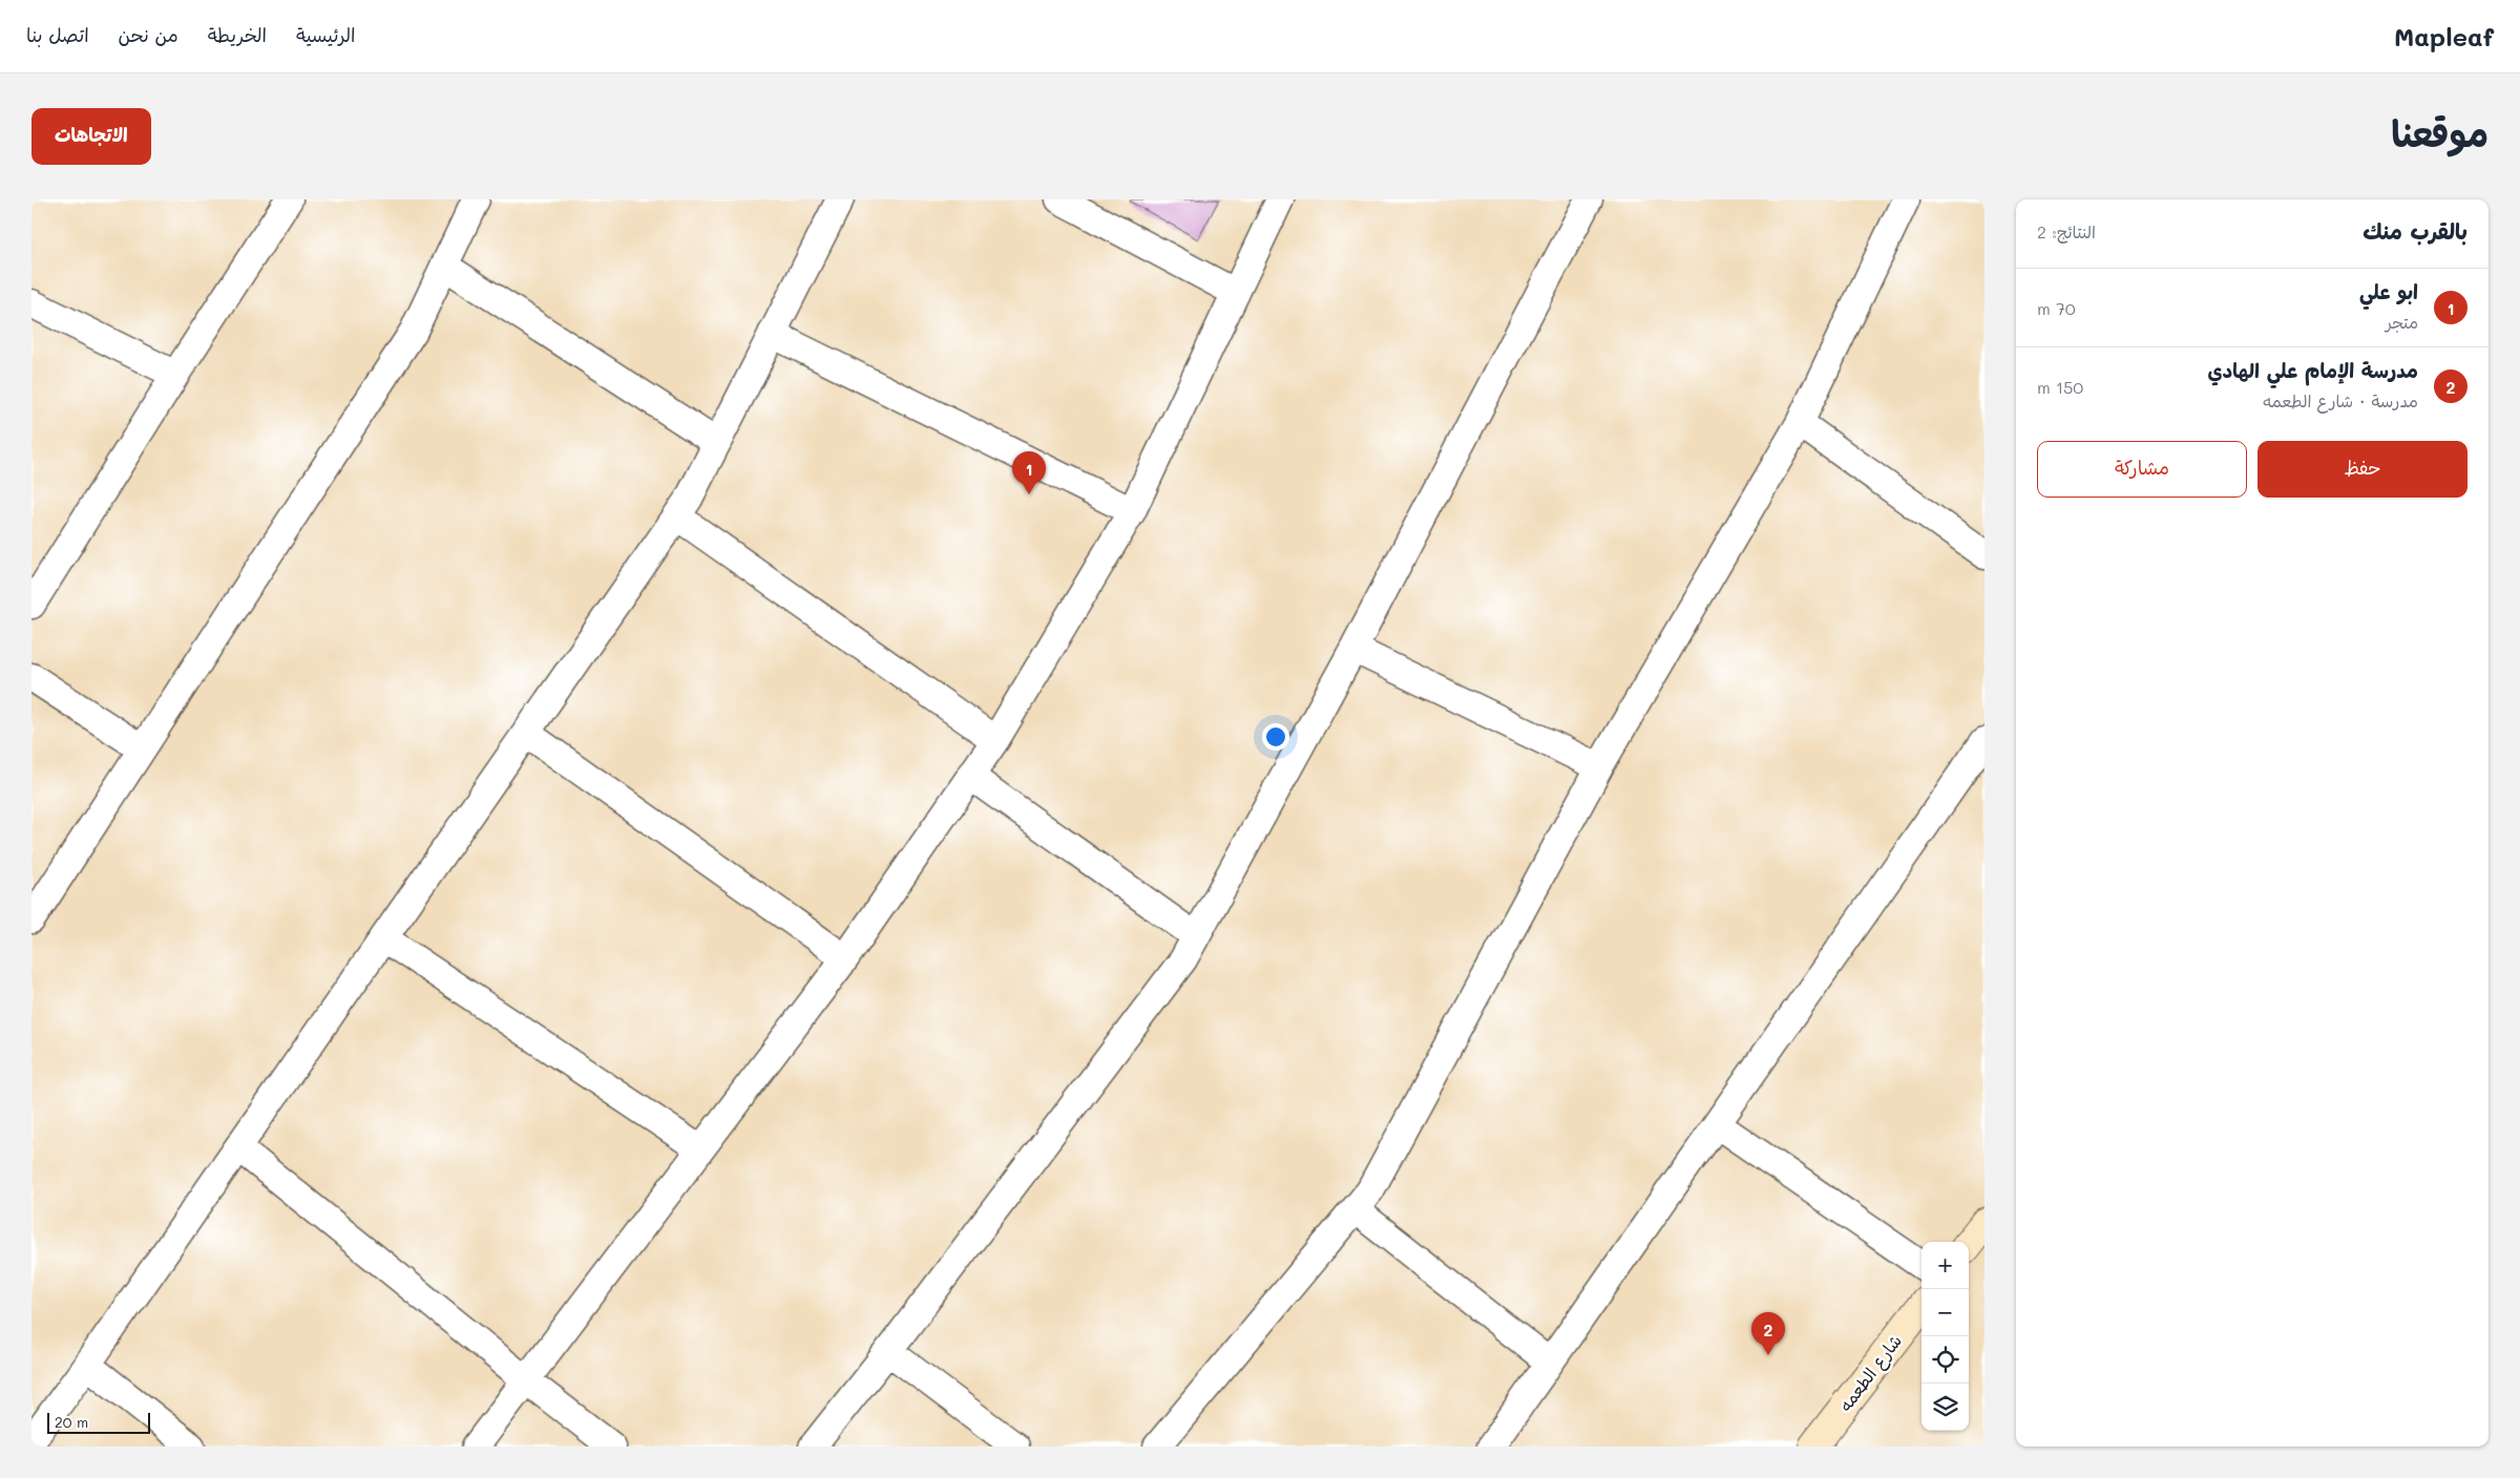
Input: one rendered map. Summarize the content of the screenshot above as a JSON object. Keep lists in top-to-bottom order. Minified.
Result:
{"streets":{"main road":["شارع الطعمه"]},"scale_bar":"20 m","page":{"header":"Mapleaf","nav":["الرئيسية","الخريطة","من نحن","اتصل بنا"],"title":"موقعنا","buttons":["الاتجاهات",["حفظ","مشاركة"]],"heading":["بالقرب منك","النتائج: 2"],"list":[{"mark":"1","name":"ابو علي","note":"متجر","value":"70 m"},{"mark":"2","name":"مدرسة الإمام علي الهادي","note":"مدرسة · شارع الطعمه","value":"150 m"}],"pins":["1","2"],"map_buttons":["+","−"],"scale":"20 m"}}
